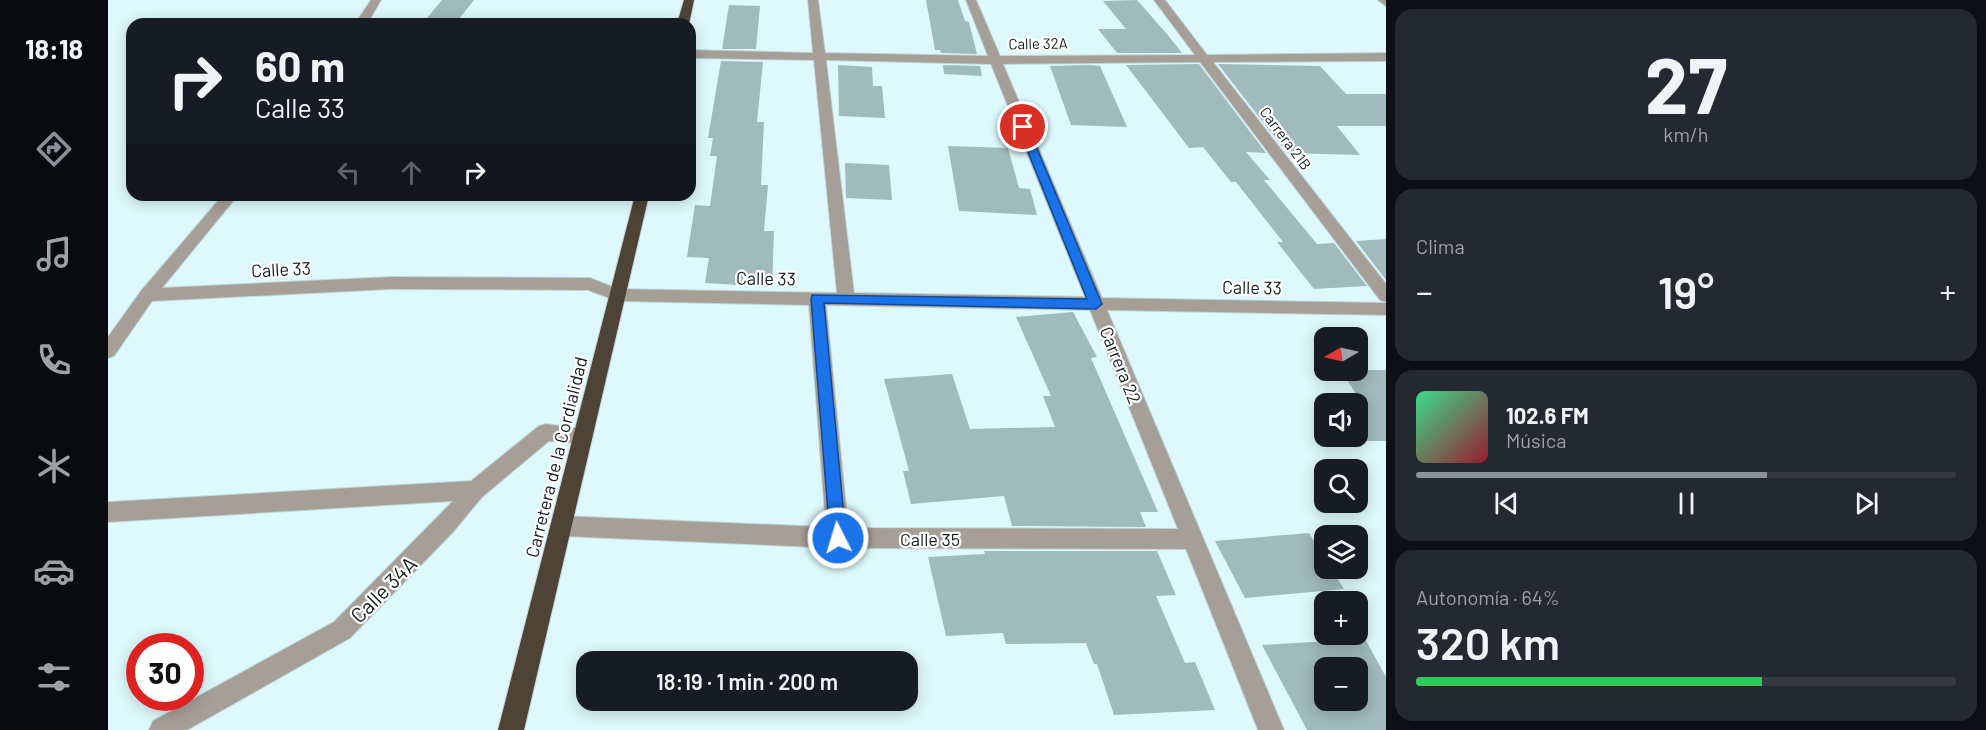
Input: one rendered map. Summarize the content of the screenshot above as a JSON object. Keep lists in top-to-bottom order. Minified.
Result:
{"streets":{"highway":["Carretera de la Cordialidad"],"street":["Calle 32A","Carrera 21B","Calle 33","Carrera 22","Calle 35","Calle 34A"]},"crossings":[["Calle 32A","Carrera 21B"],["Calle 32A","Carrera 22"],["Calle 33","Carrera 22"],["Calle 33","Carretera de la Cordialidad"],["Carrera 22","Calle 35"],["Carretera de la Cordialidad","Calle 35"],["Carretera de la Cordialidad","Calle 34A"]],"north":"left","page":{"tabs":"18:18","tile":[["27","km/h"],"Clima",["Autonomía · 64%","320 km"]],"turn":["60 m","Calle 33"],"heat":["−","19°","+"],"map_buttons":["+","−"],"song":["102.6 FM","Música"],"limit":"30","trip":"18:19 · 1 min · 200 m"}}
